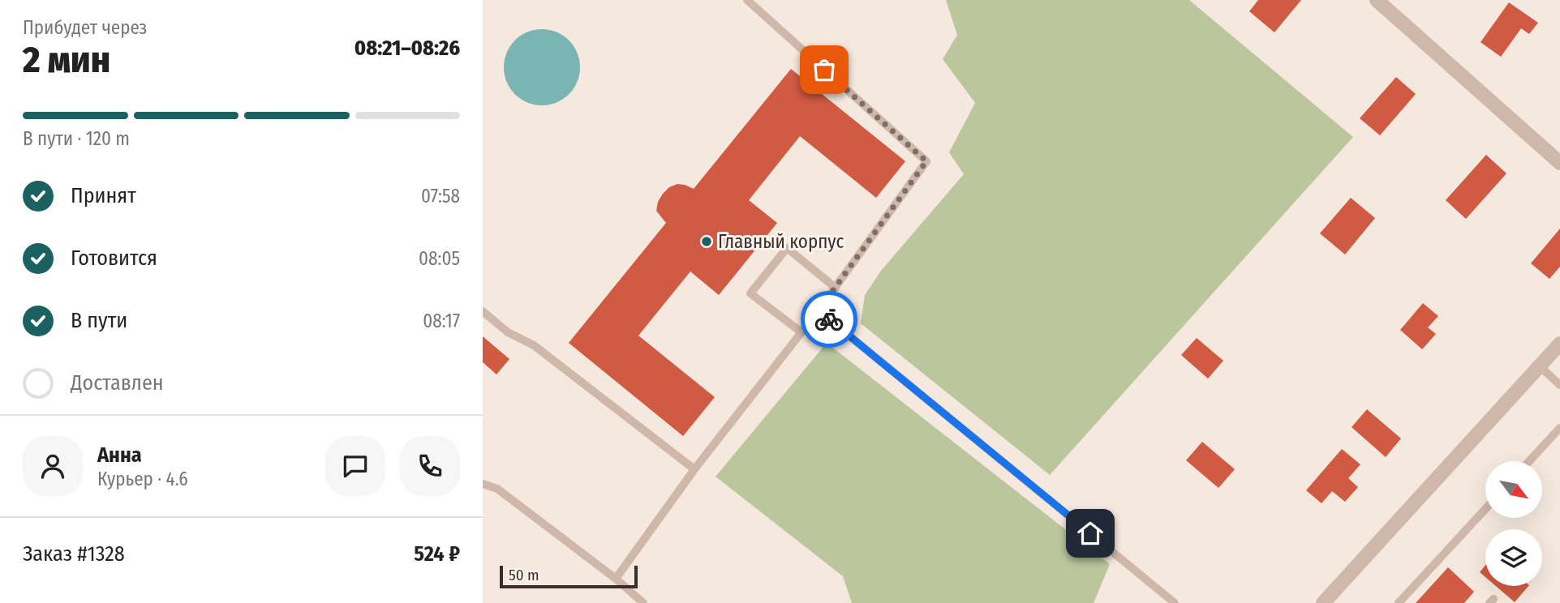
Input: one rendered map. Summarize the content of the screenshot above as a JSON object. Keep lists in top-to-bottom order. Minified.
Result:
{"places":["Главный корпус"],"scale_bar":"50 m","north":"bottom right","page":{"heading":["2 мин","Прибудет через","08:21–08:26"],"panel":["Анна","Курьер · 4.6","Заказ #1328","524 ₽"],"bar":"В пути · 120 m","list":[["Принят","07:58"],["Готовится","08:05"],["В пути","08:17"],"Доставлен"],"scale":"50 m"}}
